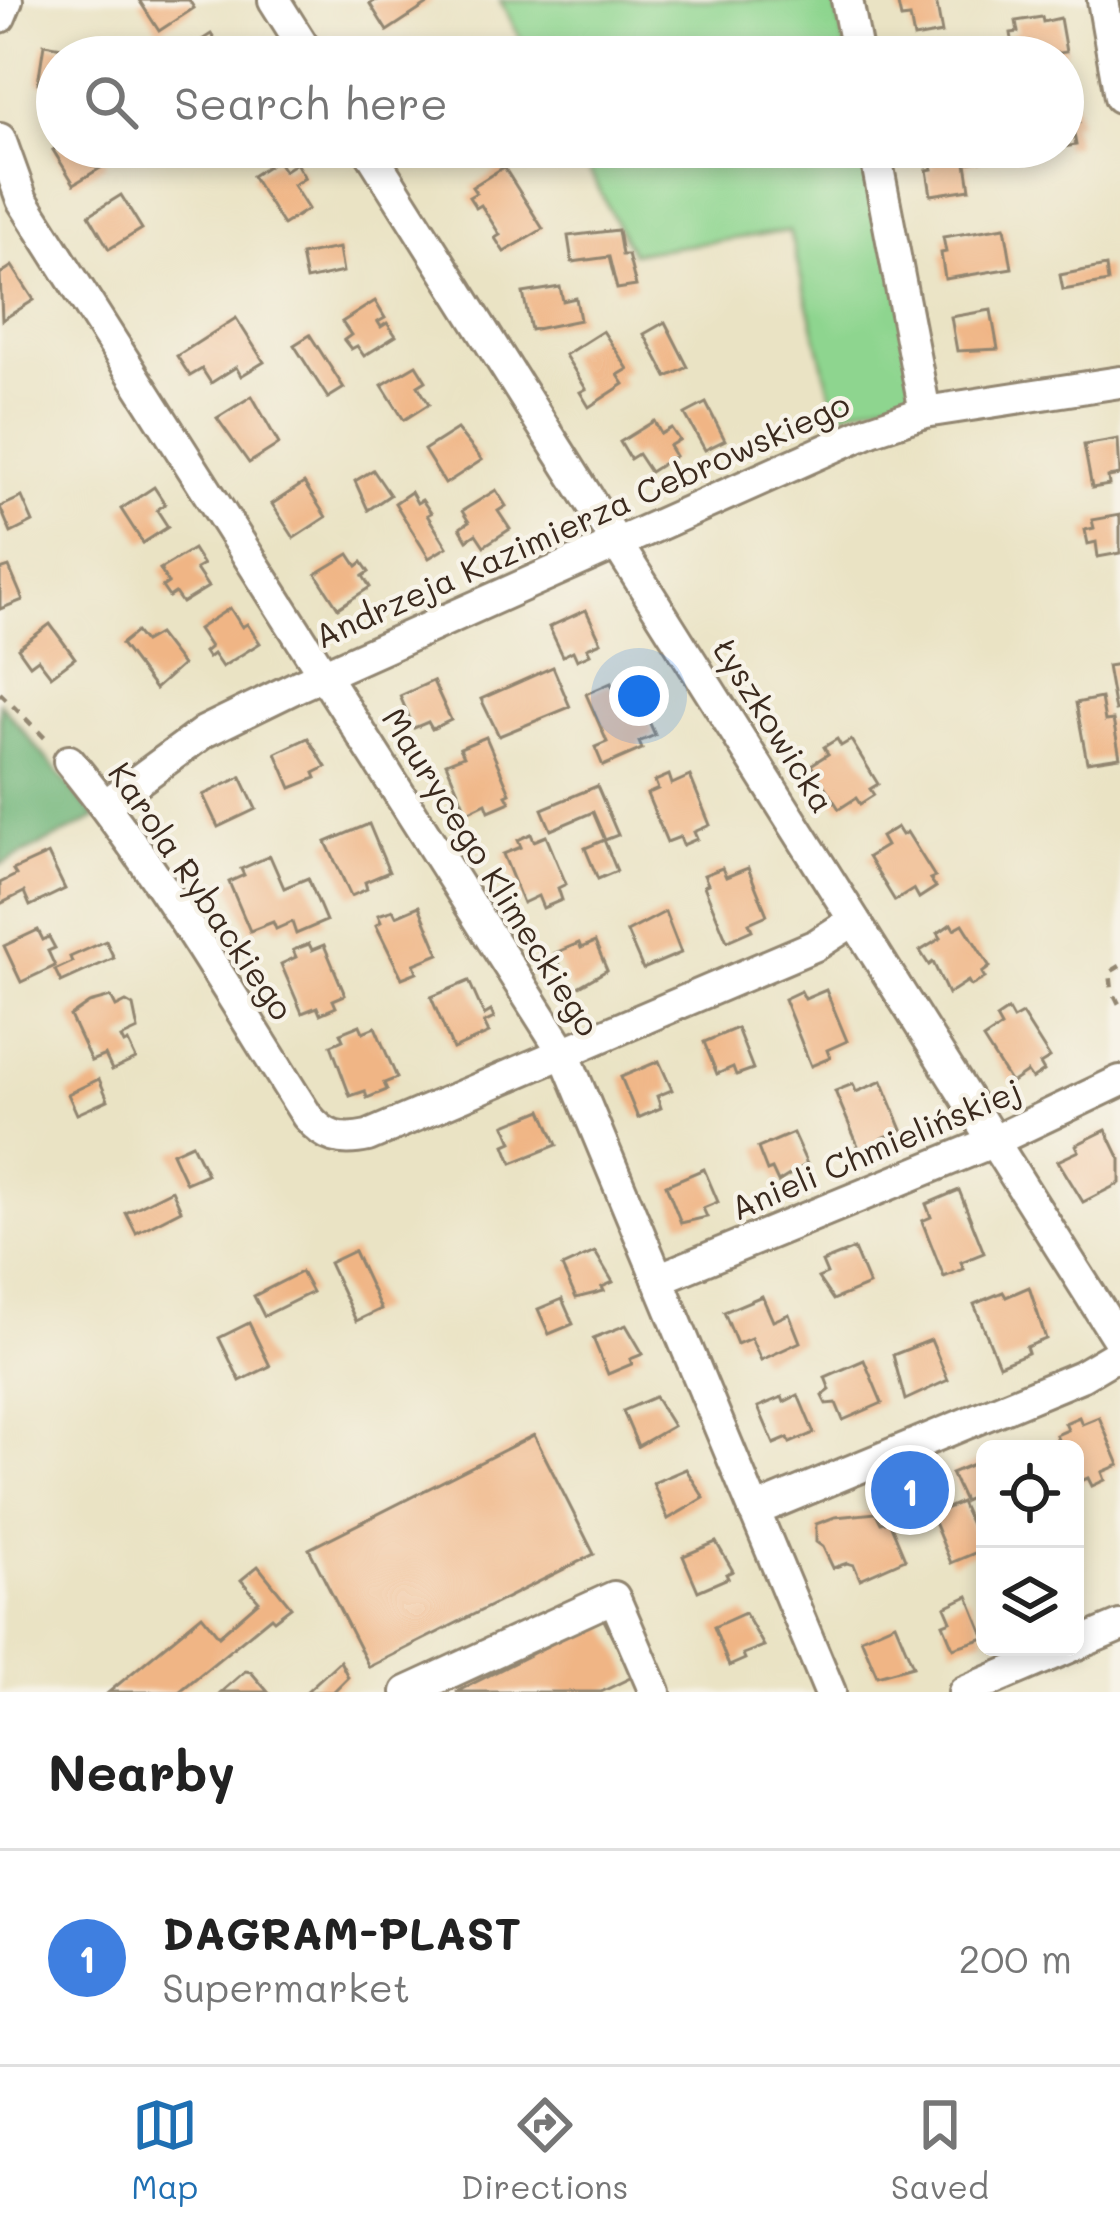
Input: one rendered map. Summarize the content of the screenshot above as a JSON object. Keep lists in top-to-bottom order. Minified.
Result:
{"streets":{"street":["Andrzeja Kazimierza Cebrowskiego","Łyszkowicka","Maurycego Klimeckiego","Karola Rybackiego","Anieli Chmielińskiej"]},"crossings":[["Andrzeja Kazimierza Cebrowskiego","Łyszkowicka"],["Andrzeja Kazimierza Cebrowskiego","Maurycego Klimeckiego"],["Andrzeja Kazimierza Cebrowskiego","Karola Rybackiego"],["Łyszkowicka","Anieli Chmielińskiej"],["Maurycego Klimeckiego","Karola Rybackiego"],["Maurycego Klimeckiego","Anieli Chmielińskiej"]],"page":{"search":"Search here","pins":"1","heading":"Nearby","list":[{"mark":"1","name":"DAGRAM-PLAST","note":"Supermarket","value":"200 m"}],"nav":["Map","Directions","Saved"]}}
